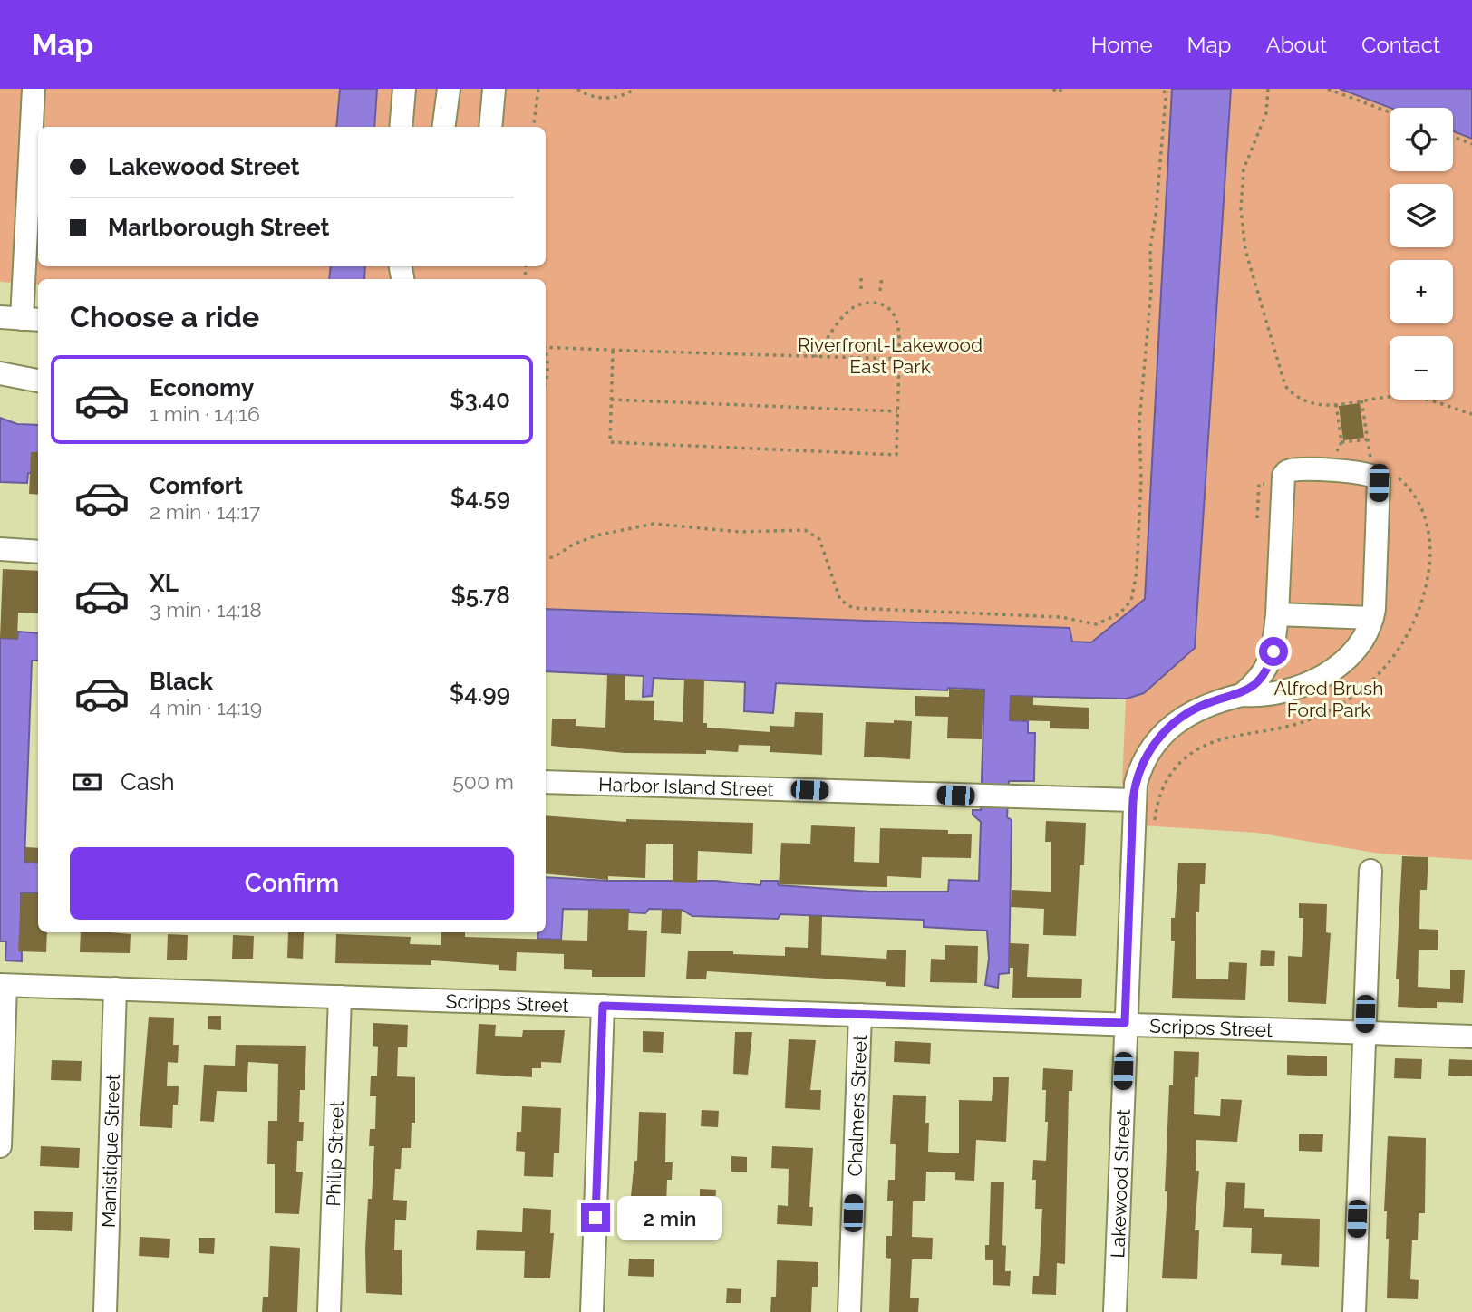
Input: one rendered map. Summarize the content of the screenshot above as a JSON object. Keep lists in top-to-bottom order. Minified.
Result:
{"streets":{"street":["Harbor Island Street","Scripps Street","Chalmers Street","Manistique Street","Philip Street","Lakewood Street"]},"crossings":[["Harbor Island Street","Lakewood Street"],["Scripps Street","Chalmers Street"],["Scripps Street","Manistique Street"],["Scripps Street","Philip Street"],["Scripps Street","Lakewood Street"]],"parks":["Riverfront-Lakewood East Park","Alfred Brush Ford Park"],"page":{"header":"Map","nav":["Home","Map","About","Contact"],"map_buttons":["+","−"],"banner":["Lakewood Street","Marlborough Street"],"heading":"Choose a ride","list":[{"name":"Economy","note":"1 min · 14:16","value":"$3.40"},{"name":"Comfort","note":"2 min · 14:17","value":"$4.59"},{"name":"XL","note":"3 min · 14:18","value":"$5.78"},{"name":"Black","note":"4 min · 14:19","value":"$4.99"}],"pay":["Cash","500 m"],"buttons":"Confirm","bubble":"2 min"}}
